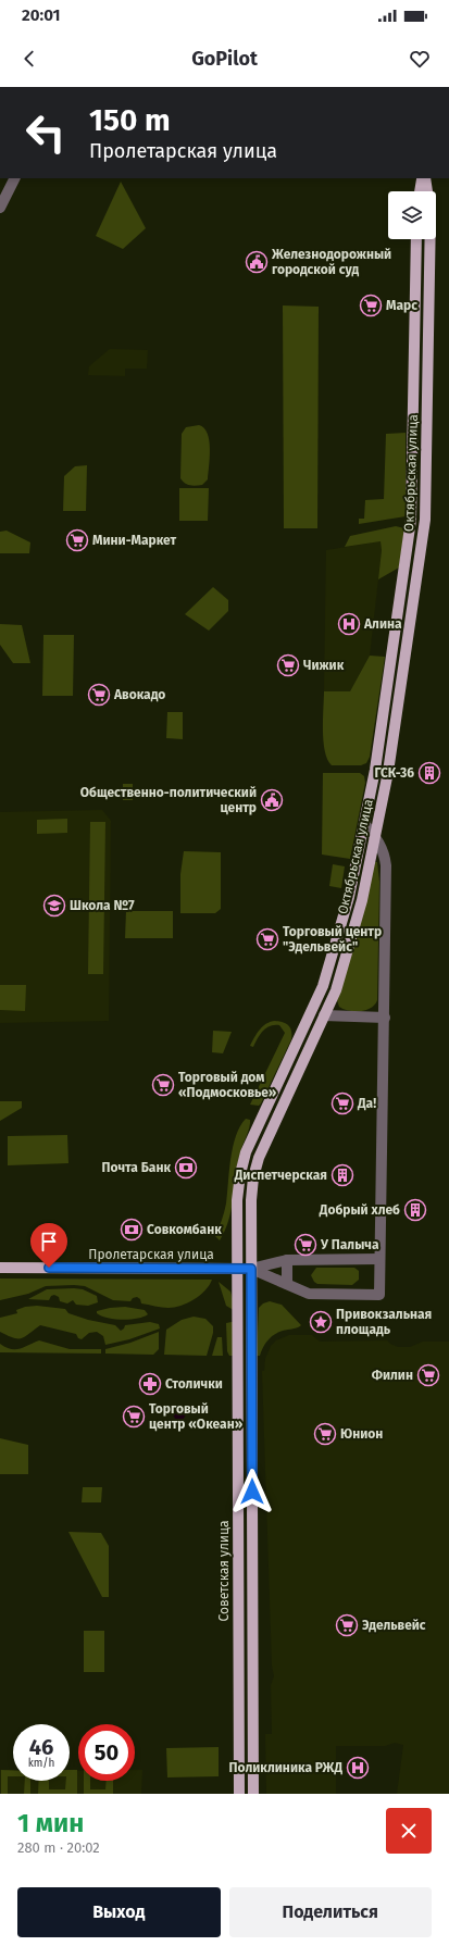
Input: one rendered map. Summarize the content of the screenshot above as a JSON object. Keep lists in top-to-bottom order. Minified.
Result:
{"streets":{"main road":["Октябрьская улица","Пролетарская улица","Советская улица"]},"crossings":[["Октябрьская улица","Пролетарская улица"],["Октябрьская улица","Советская улица"],["Пролетарская улица","Советская улица"]],"places":{"public building":["Железнодорожный городской суд","Общественно-политический центр"],"supermarket":["Марс","Мини-Маркет","Чижик","Авокадо","Торговый центр \"Эдельвейс\"","Торговый дом «Подмосковье»","Да!","У Палыча","Филин","Торговый центр «Океан»","Юнион","Эдельвейс"],"hospital":["Алина","Поликлиника РЖД"],"building":["ГСК-36","Диспетчерская","Добрый хлеб"],"school or university":["Школа №7"],"bank":["Почта Банк","Совкомбанк"],"place":["Привокзальная площадь"],"pharmacy":["Столички"]},"page":{"status":"20:01","header":"GoPilot","turn":["150 m","Пролетарская улица"],"speed":"46 km/h","limit":"50","heading":["1 мин","280 m · 20:02"],"buttons":["Выход","Поделиться"]}}
